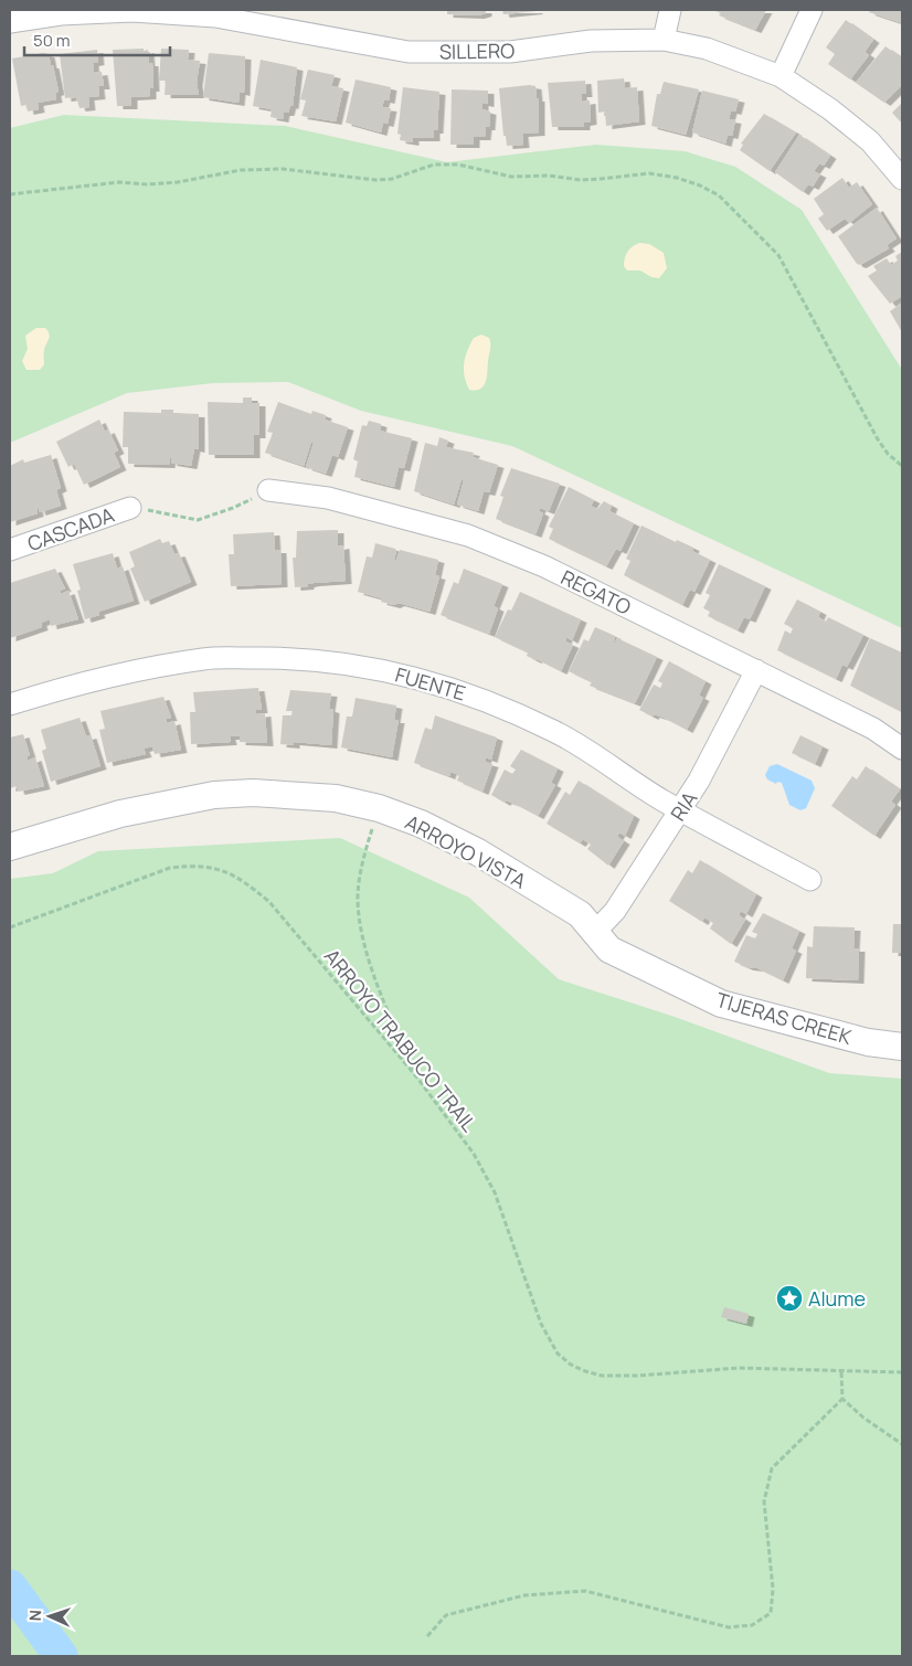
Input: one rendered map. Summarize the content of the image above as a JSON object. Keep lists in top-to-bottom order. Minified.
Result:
{"streets":{"street":["SILLERO","CASCADA","REGATO","FUENTE","RIA","ARROYO VISTA","TIJERAS CREEK"],"path":["ARROYO TRABUCO TRAIL"]},"crossings":[["REGATO","RIA"],["FUENTE","RIA"],["RIA","ARROYO VISTA"],["RIA","TIJERAS CREEK"],["ARROYO VISTA","TIJERAS CREEK"]],"places":{"place":["Alume"]},"scale_bar":"50 m","north":"left"}
